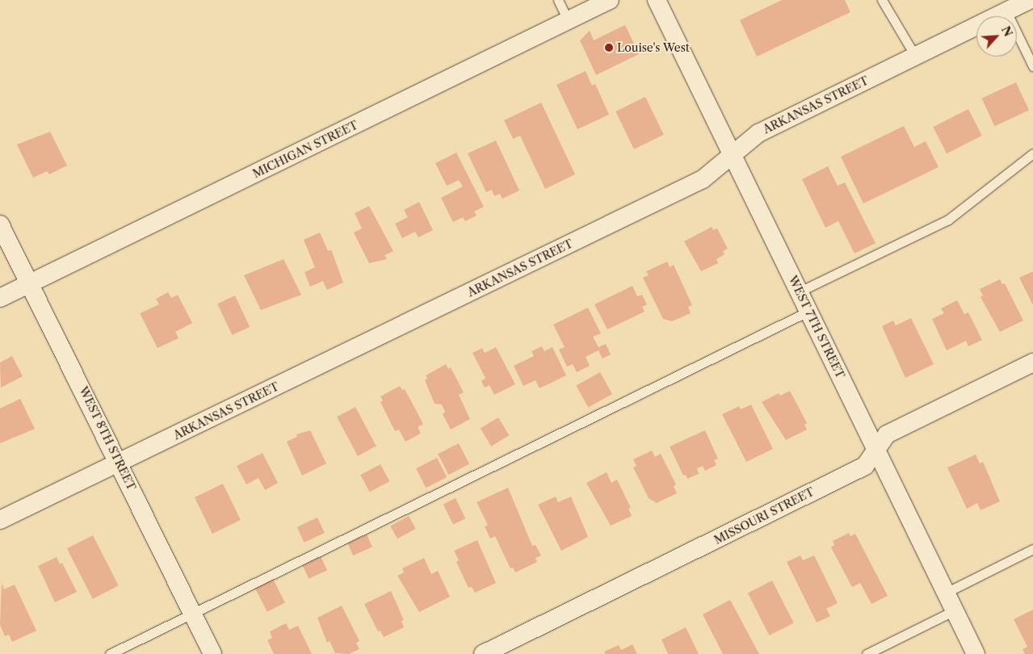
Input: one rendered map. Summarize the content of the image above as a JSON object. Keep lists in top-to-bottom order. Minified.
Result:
{"streets":{"street":["ARKANSAS STREET","MICHIGAN STREET","WEST 7TH STREET","WEST 8TH STREET","MISSOURI STREET"]},"crossings":[["ARKANSAS STREET","WEST 7TH STREET"],["ARKANSAS STREET","WEST 8TH STREET"],["MICHIGAN STREET","WEST 8TH STREET"],["WEST 7TH STREET","MISSOURI STREET"]],"places":["Louise's West"],"north":"top right"}
